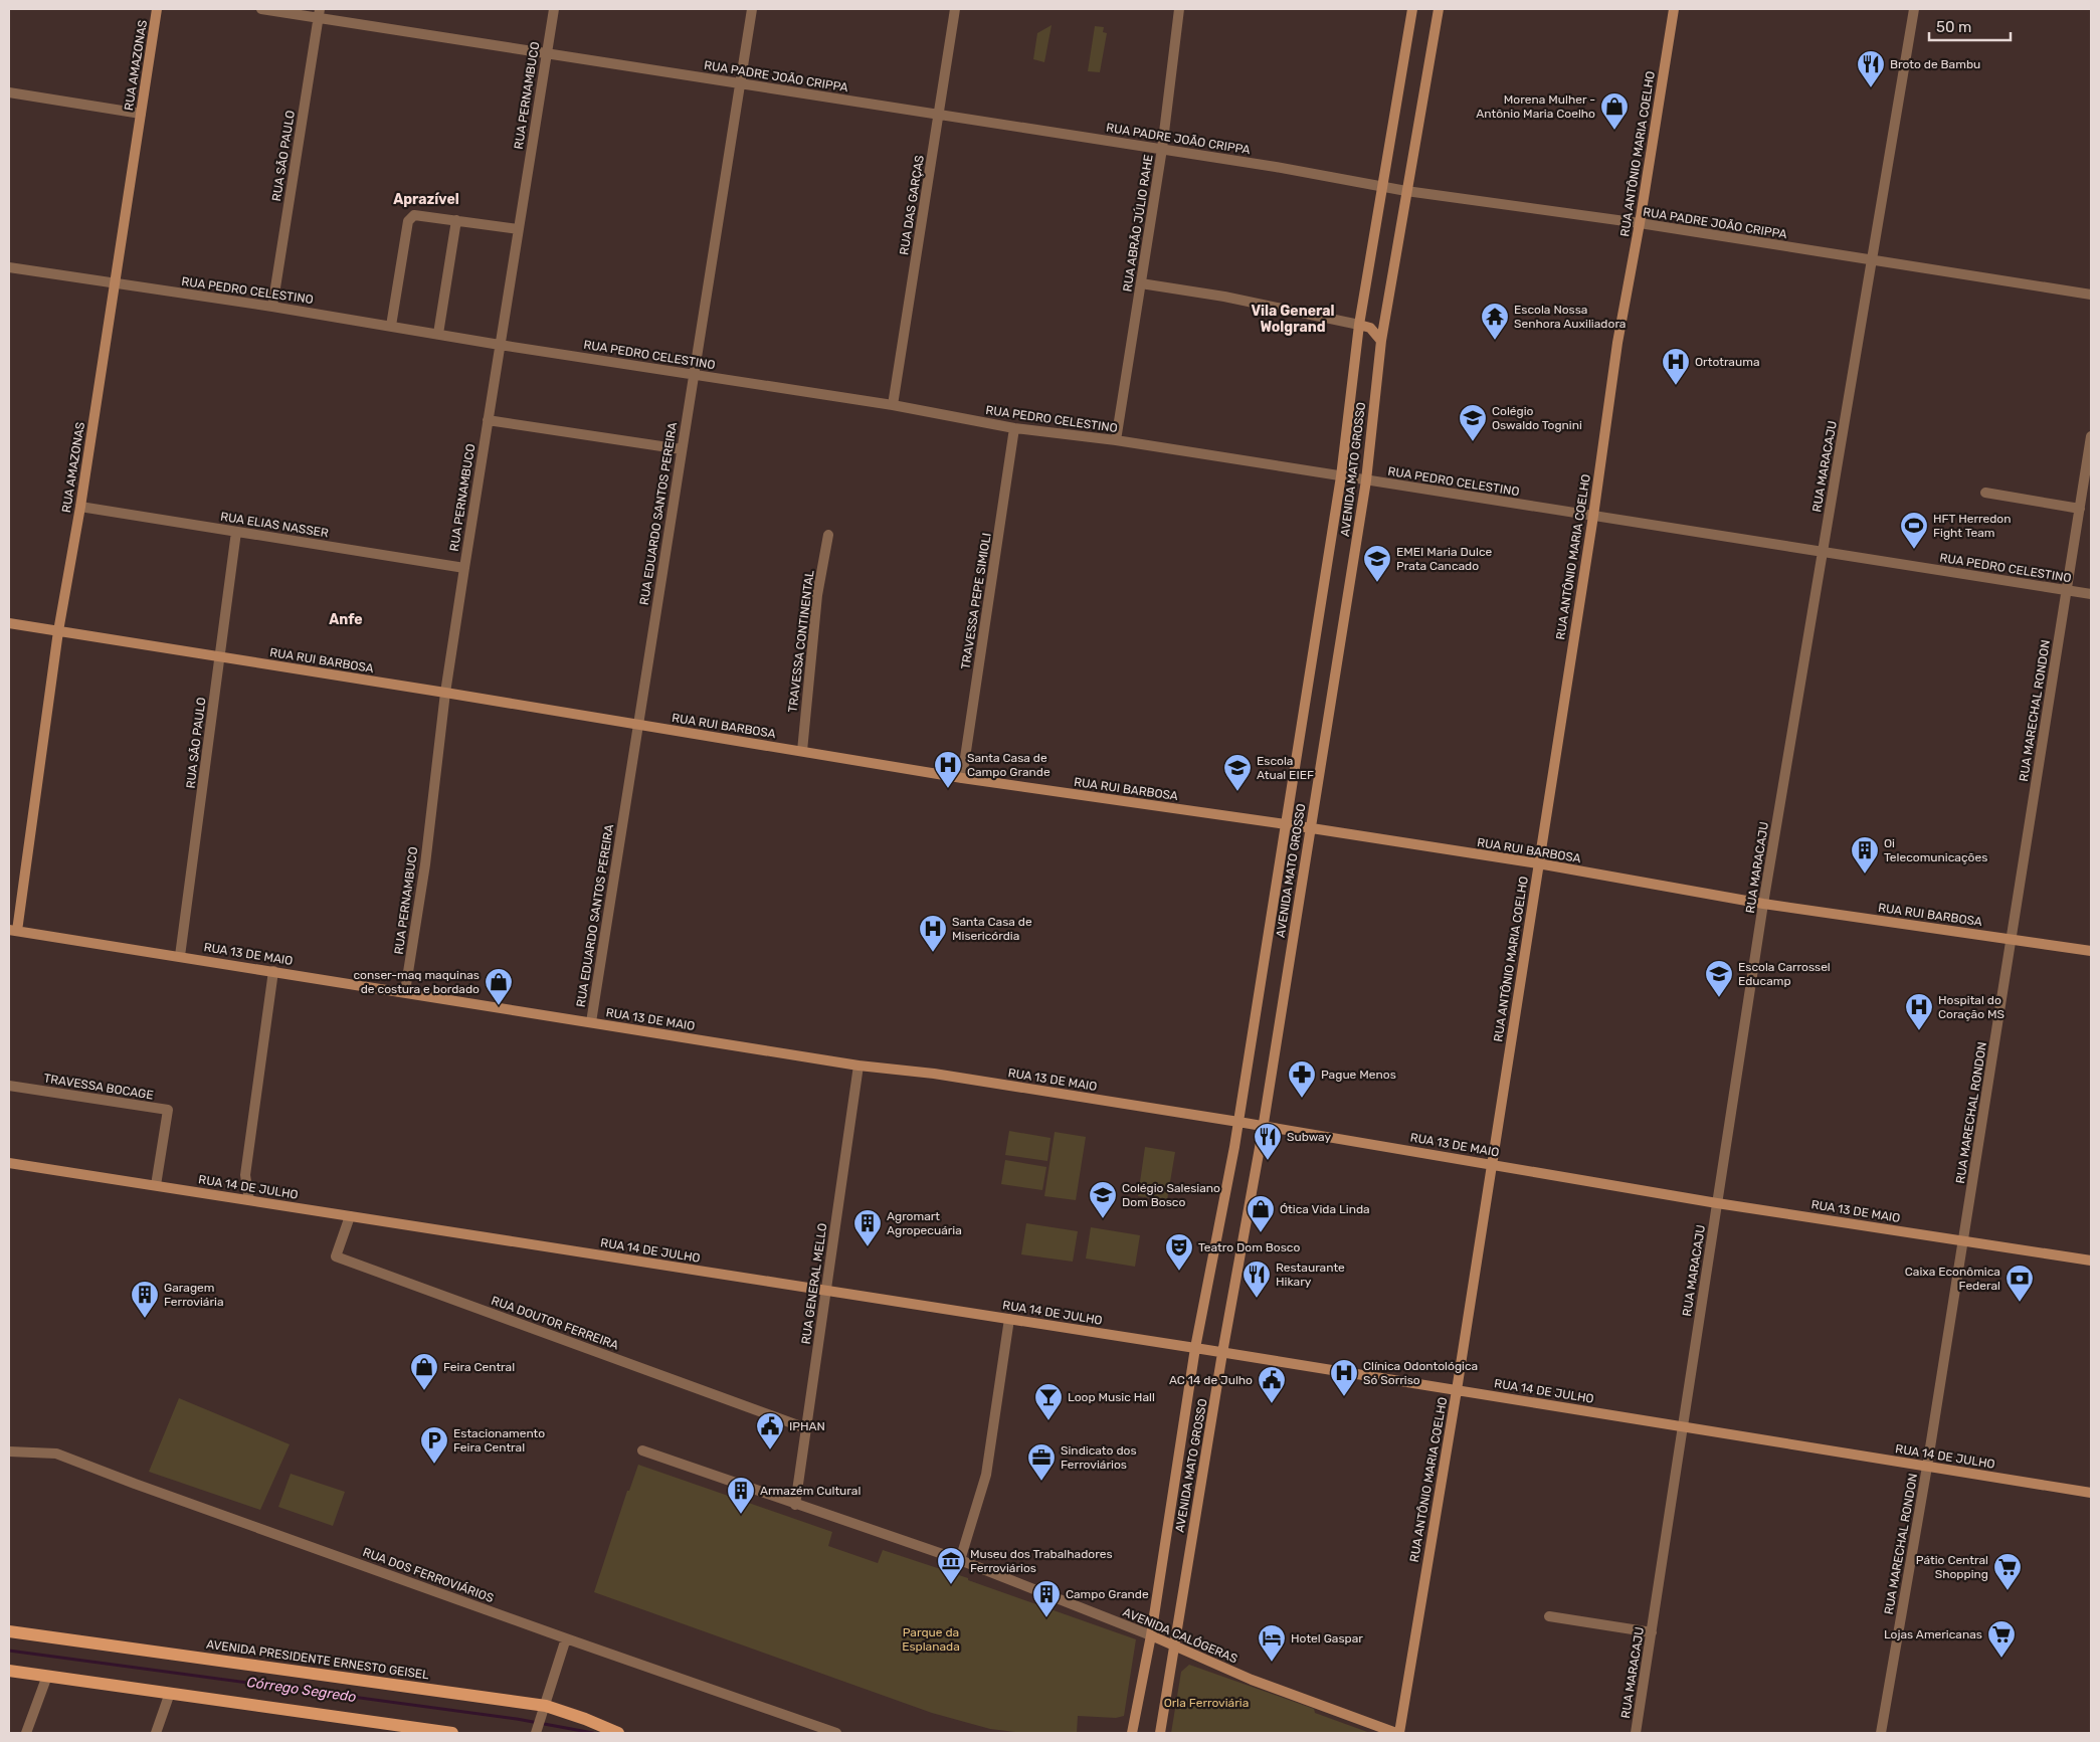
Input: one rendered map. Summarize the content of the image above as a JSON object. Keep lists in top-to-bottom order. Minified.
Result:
{"streets":{"main road":["AVENIDA PRESIDENTE ERNESTO GEISEL"],"street":["RUA AMAZONAS","RUA PADRE JOÃO CRIPPA","RUA PERNAMBUCO","RUA ANTÔNIO MARIA COELHO","RUA SÃO PAULO","RUA DAS GARÇAS","RUA ABRÃO JÚLIO RAHE","RUA PEDRO CELESTINO","RUA MARACAJU","AVENIDA MATO GROSSO","RUA EDUARDO SANTOS PEREIRA","RUA ELIAS NASSER","TRAVESSA PEPE SIMIOLI","TRAVESSA CONTINENTAL","RUA RUI BARBOSA","RUA MARECHAL RONDON","RUA 13 DE MAIO","TRAVESSA BOCAGE","RUA 14 DE JULHO","RUA GENERAL MELLO","RUA DOUTOR FERREIRA","RUA DOS FERROVIÁRIOS","AVENIDA CALÓGERAS"]},"crossings":[["RUA AMAZONAS","RUA PEDRO CELESTINO"],["RUA AMAZONAS","RUA ELIAS NASSER"],["RUA AMAZONAS","RUA RUI BARBOSA"],["RUA AMAZONAS","RUA 13 DE MAIO"],["RUA PADRE JOÃO CRIPPA","RUA PERNAMBUCO"],["RUA PADRE JOÃO CRIPPA","RUA ANTÔNIO MARIA COELHO"],["RUA PADRE JOÃO CRIPPA","RUA SÃO PAULO"],["RUA PADRE JOÃO CRIPPA","RUA DAS GARÇAS"],["RUA PADRE JOÃO CRIPPA","RUA ABRÃO JÚLIO RAHE"],["RUA PADRE JOÃO CRIPPA","RUA MARACAJU"],["RUA PADRE JOÃO CRIPPA","AVENIDA MATO GROSSO"],["RUA PADRE JOÃO CRIPPA","RUA EDUARDO SANTOS PEREIRA"],["RUA PERNAMBUCO","RUA PEDRO CELESTINO"],["RUA PERNAMBUCO","RUA ELIAS NASSER"],["RUA PERNAMBUCO","RUA RUI BARBOSA"],["RUA PERNAMBUCO","RUA 13 DE MAIO"],["RUA ANTÔNIO MARIA COELHO","RUA PEDRO CELESTINO"],["RUA ANTÔNIO MARIA COELHO","RUA RUI BARBOSA"],["RUA ANTÔNIO MARIA COELHO","RUA 13 DE MAIO"],["RUA ANTÔNIO MARIA COELHO","RUA 14 DE JULHO"],["RUA ANTÔNIO MARIA COELHO","AVENIDA CALÓGERAS"],["RUA SÃO PAULO","RUA PEDRO CELESTINO"],["RUA SÃO PAULO","RUA ELIAS NASSER"],["RUA SÃO PAULO","RUA RUI BARBOSA"],["RUA SÃO PAULO","RUA 13 DE MAIO"],["RUA DAS GARÇAS","RUA PEDRO CELESTINO"],["RUA ABRÃO JÚLIO RAHE","RUA PEDRO CELESTINO"],["RUA PEDRO CELESTINO","RUA MARACAJU"],["RUA PEDRO CELESTINO","AVENIDA MATO GROSSO"],["RUA PEDRO CELESTINO","RUA EDUARDO SANTOS PEREIRA"],["RUA PEDRO CELESTINO","TRAVESSA PEPE SIMIOLI"],["RUA PEDRO CELESTINO","RUA MARECHAL RONDON"],["RUA MARACAJU","RUA RUI BARBOSA"],["RUA MARACAJU","RUA 13 DE MAIO"],["RUA MARACAJU","RUA 14 DE JULHO"],["AVENIDA MATO GROSSO","RUA RUI BARBOSA"],["AVENIDA MATO GROSSO","RUA 13 DE MAIO"],["AVENIDA MATO GROSSO","RUA 14 DE JULHO"],["AVENIDA MATO GROSSO","AVENIDA CALÓGERAS"],["RUA EDUARDO SANTOS PEREIRA","RUA RUI BARBOSA"],["RUA EDUARDO SANTOS PEREIRA","RUA 13 DE MAIO"],["TRAVESSA PEPE SIMIOLI","RUA RUI BARBOSA"],["TRAVESSA CONTINENTAL","RUA RUI BARBOSA"],["RUA RUI BARBOSA","RUA MARECHAL RONDON"],["RUA MARECHAL RONDON","RUA 13 DE MAIO"],["RUA MARECHAL RONDON","RUA 14 DE JULHO"],["RUA 13 DE MAIO","RUA GENERAL MELLO"],["TRAVESSA BOCAGE","RUA 14 DE JULHO"],["RUA 14 DE JULHO","RUA GENERAL MELLO"],["RUA 14 DE JULHO","RUA DOUTOR FERREIRA"],["RUA GENERAL MELLO","RUA DOUTOR FERREIRA"],["RUA GENERAL MELLO","AVENIDA CALÓGERAS"]],"districts":["Aprazível","Vila General Wolgrand","Anfe"],"water":["Córrego Segredo"],"parks":["Parque da Esplanada","Orla Ferroviária"],"places":{"restaurant":["Broto de Bambu","Subway","Restaurante Hikary"],"shop":["Morena Mulher - Antônio Maria Coelho","conser-maq maquinas de costura e bordado","Ótica Vida Linda","Feira Central"],"temple":["Escola Nossa Senhora Auxiliadora"],"hospital":["Ortotrauma","Santa Casa de Campo Grande","Santa Casa de Misericórdia","Hospital do Coração MS","Clínica Odontológica Só Sorriso"],"school or university":["Colégio Oswaldo Tognini","EMEI Maria Dulce Prata Cancado","Escola Atual EIEF","Escola Carrossel Educamp","Colégio Salesiano Dom Bosco"],"sports":["HFT Herredon Fight Team"],"building":["Oi Telecomunicações","Agromart Agropecuária","Garagem Ferroviária","Armazém Cultural","Campo Grande"],"pharmacy":["Pague Menos"],"theatre":["Teatro Dom Bosco"],"bank":["Caixa Econômica Federal"],"public building":["AC 14 de Julho","IPHAN"],"bar":["Loop Music Hall"],"parking":["Estacionamento Feira Central"],"office":["Sindicato dos Ferroviários"],"museum":["Museu dos Trabalhadores Ferroviários"],"supermarket":["Pátio Central Shopping","Lojas Americanas"],"hotel":["Hotel Gaspar"]},"scale_bar":"50 m"}
